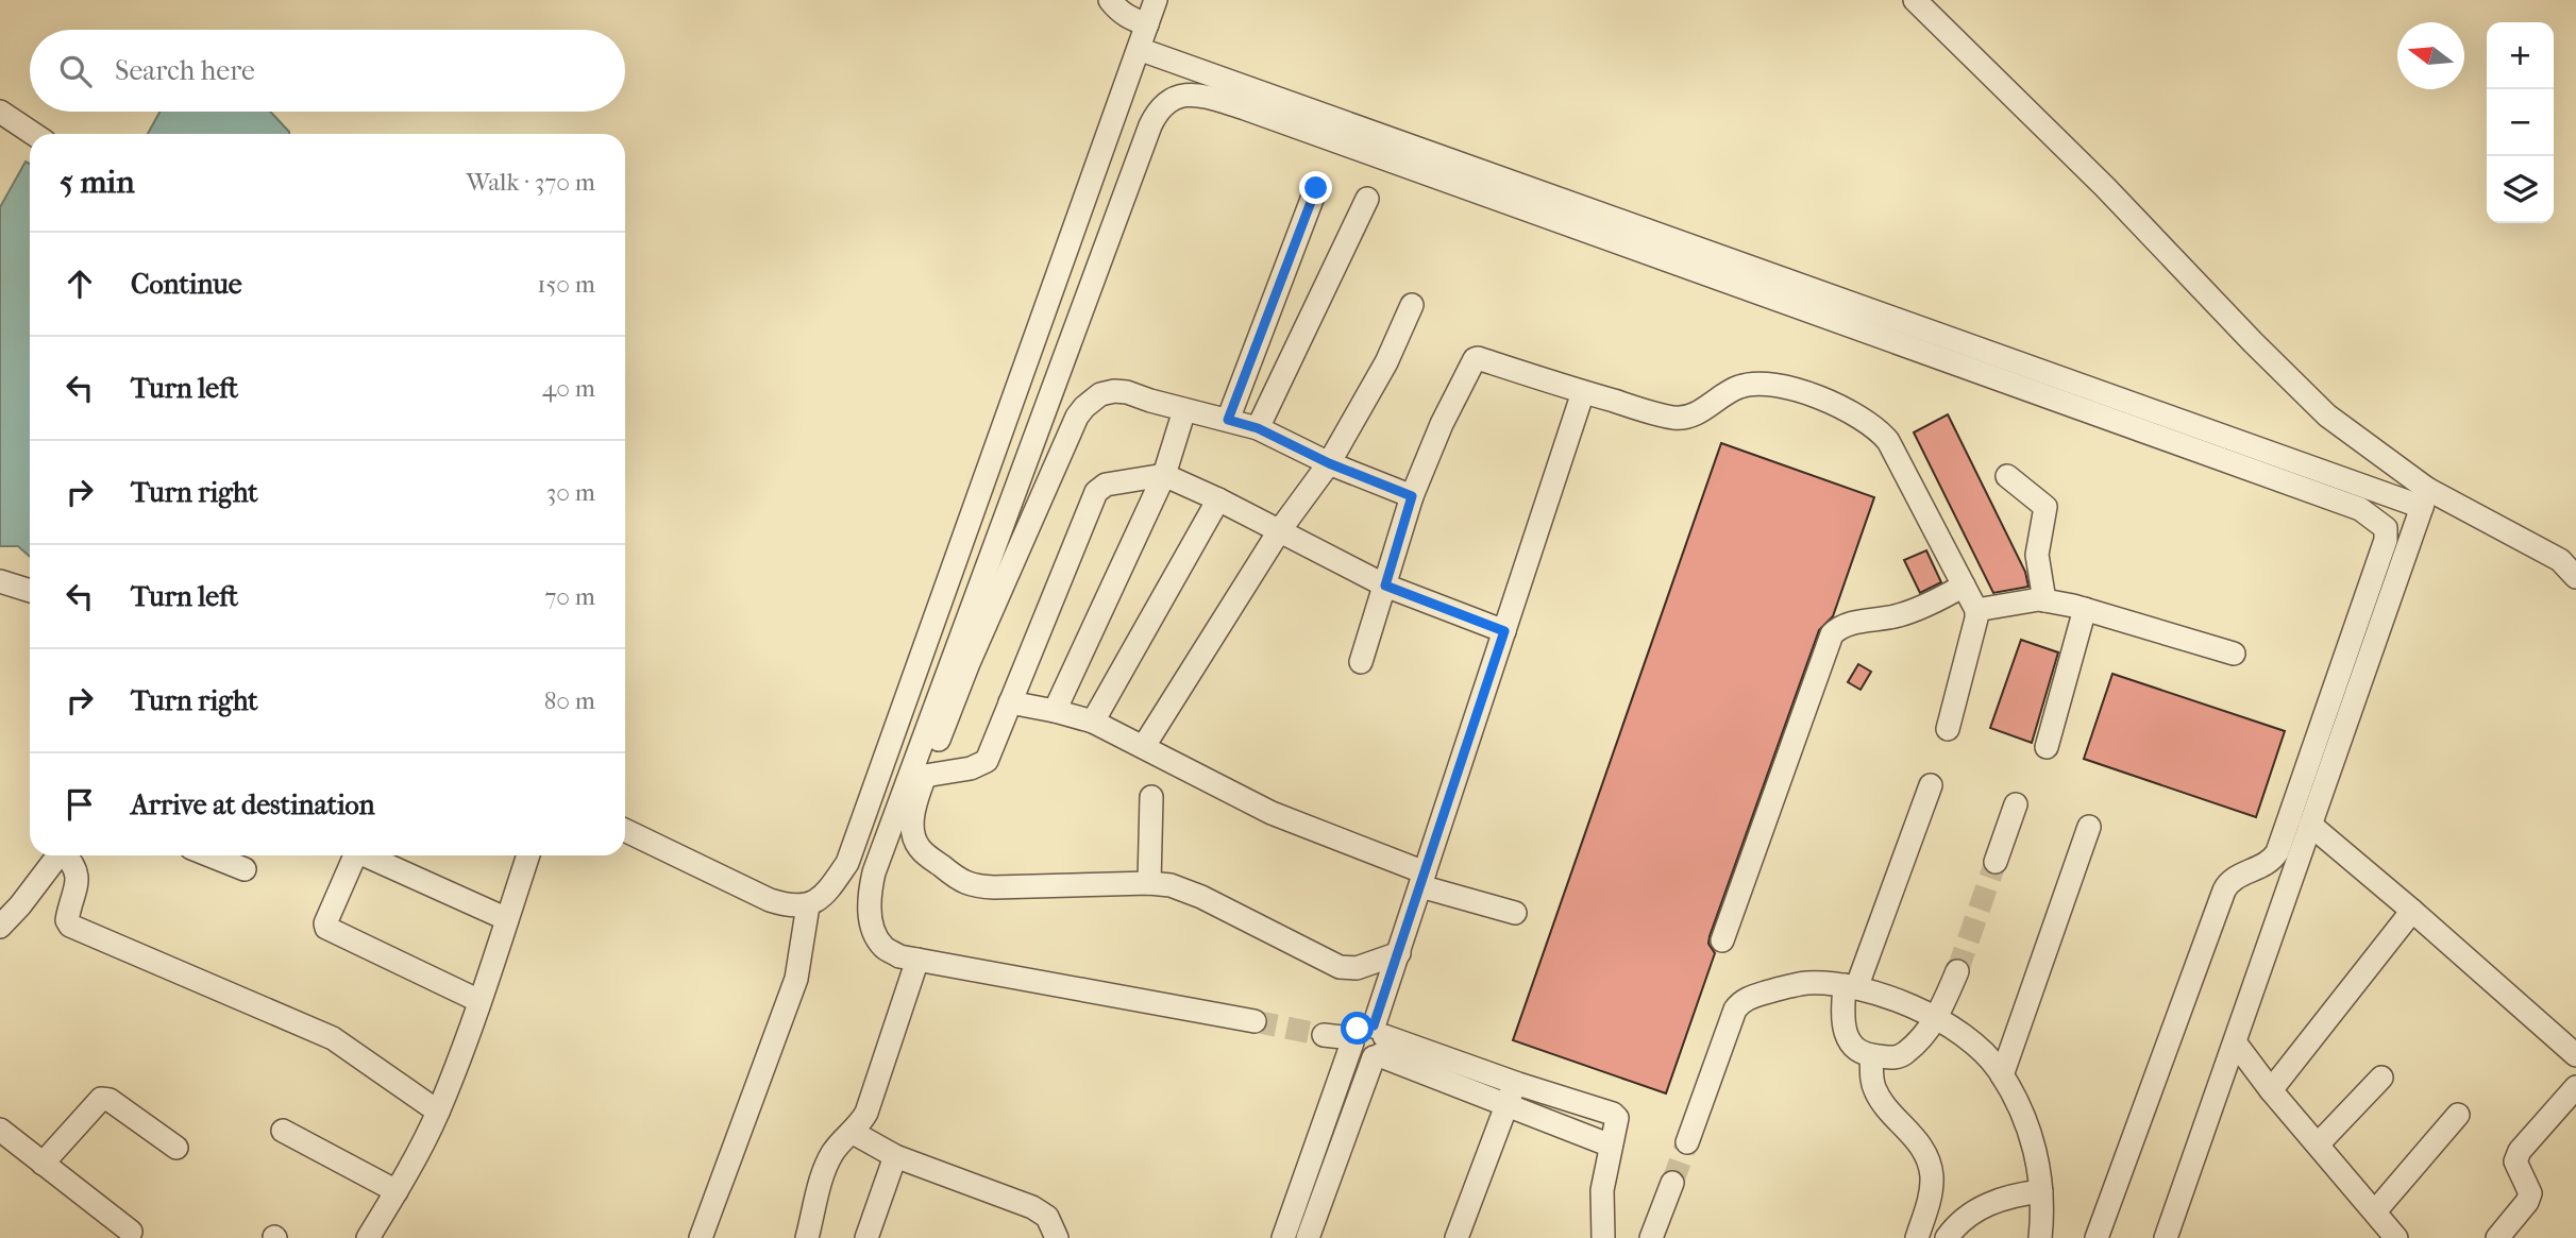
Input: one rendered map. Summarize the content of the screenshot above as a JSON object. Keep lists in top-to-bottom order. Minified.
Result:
{"north":"left","page":{"map_buttons":["+","−"],"search":"Search here","heading":["5 min","Walk · 370 m"],"list":[["Continue","150 m"],["Turn left","40 m"],["Turn right","30 m"],["Turn left","70 m"],["Turn right","80 m"],"Arrive at destination"]}}
